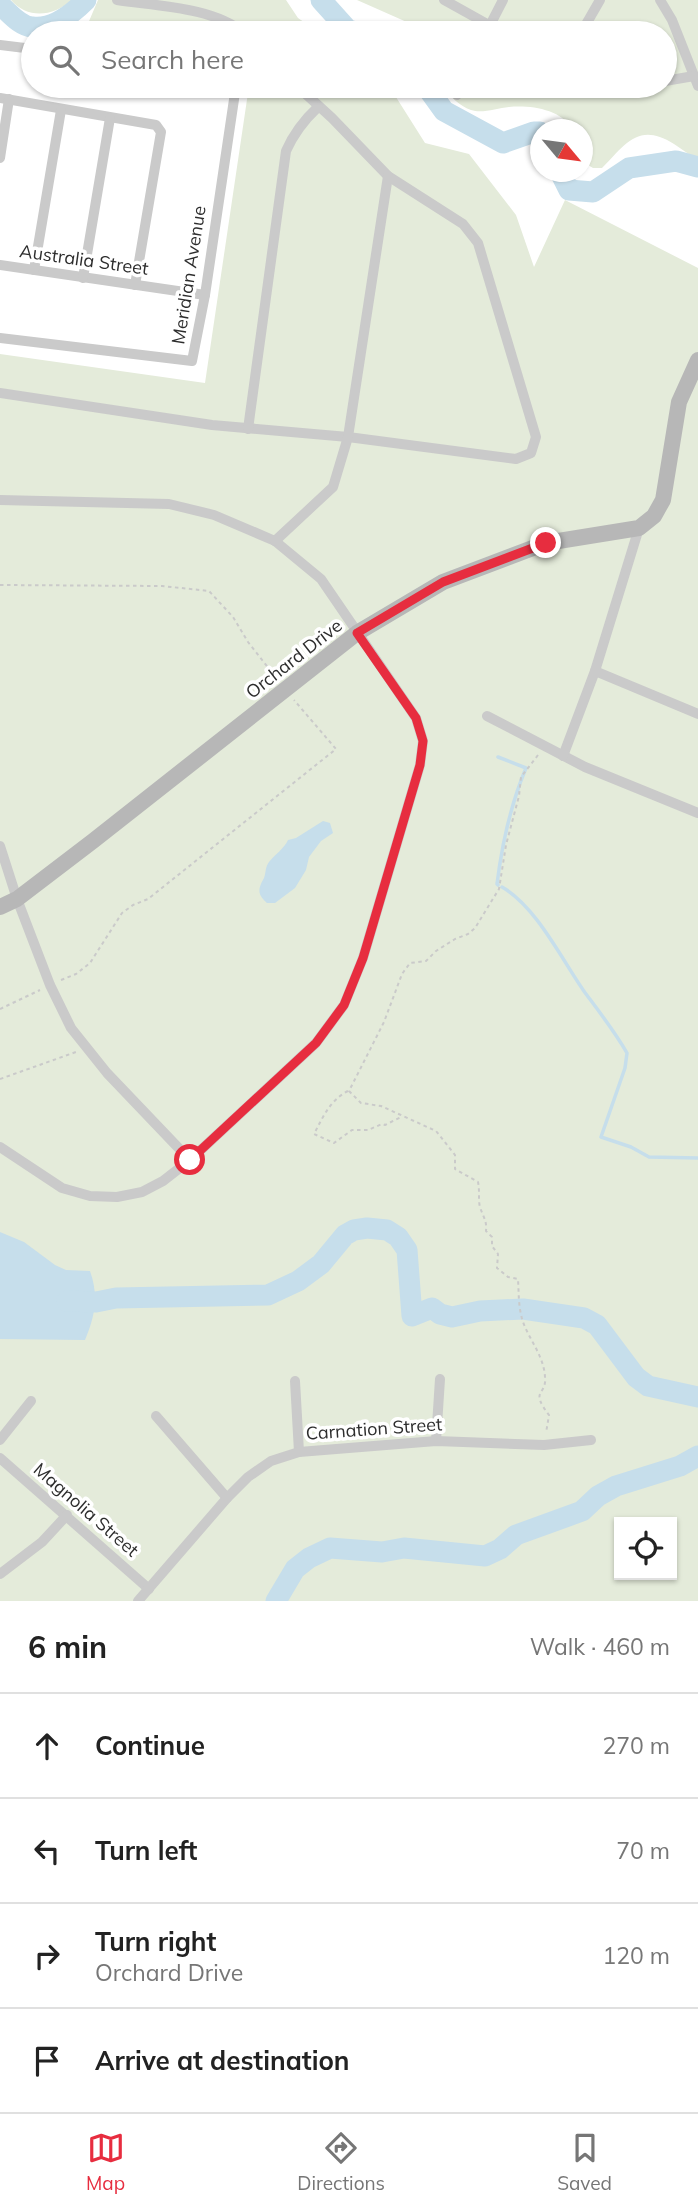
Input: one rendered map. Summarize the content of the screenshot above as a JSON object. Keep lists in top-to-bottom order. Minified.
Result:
{"streets":{"street":["Australia Street","Meridian Avenue","Orchard Drive","Carnation Street","Magnolia Street"]},"crossings":[["Australia Street","Meridian Avenue"],["Carnation Street","Magnolia Street"]],"north":"bottom right","page":{"search":"Search here","heading":["6 min","Walk · 460 m"],"list":[["Continue","270 m"],["Turn left","70 m"],["Turn right","Orchard Drive","120 m"],"Arrive at destination"],"nav":["Map","Directions","Saved"]}}
